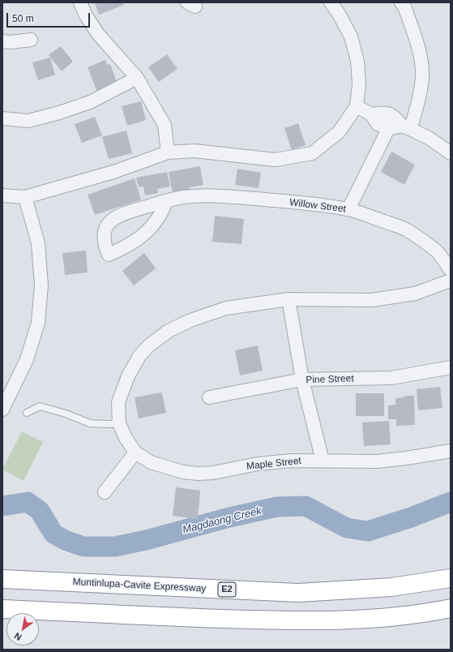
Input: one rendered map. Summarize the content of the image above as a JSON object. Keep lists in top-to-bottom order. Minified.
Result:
{"streets":{"highway":["Muntinlupa-Cavite Expressway","E2"],"street":["Willow Street","Pine Street","Maple Street"]},"water":["Magdaong Creek"],"scale_bar":"50 m","north":"bottom left"}
